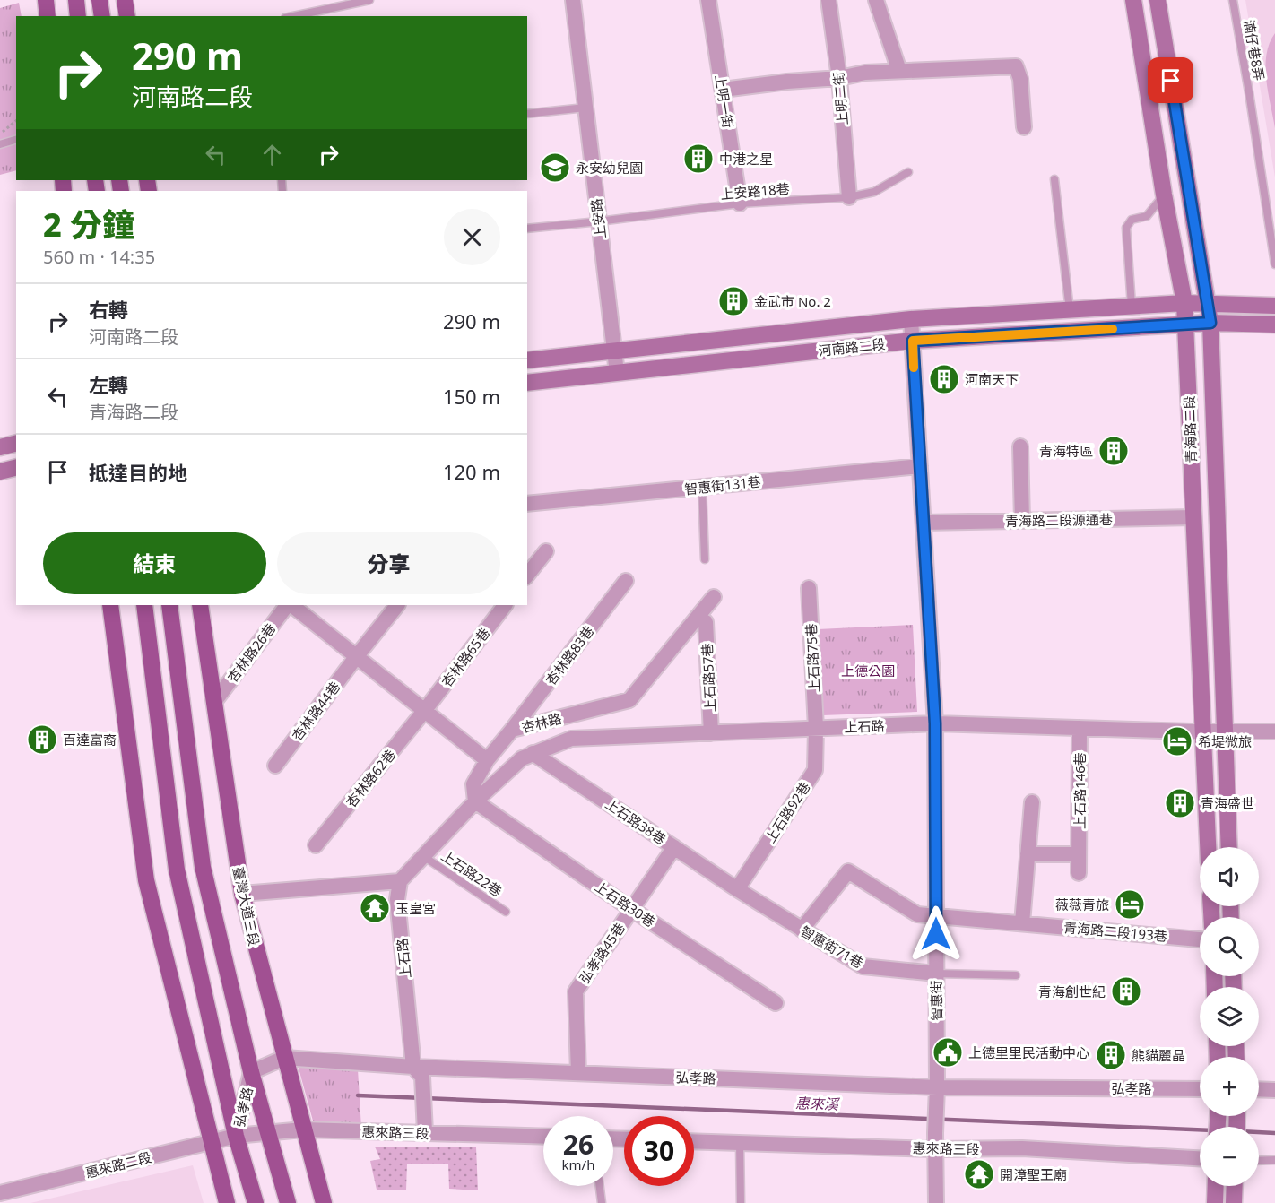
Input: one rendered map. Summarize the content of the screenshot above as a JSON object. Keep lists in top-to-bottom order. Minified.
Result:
{"streets":{"main road":["河南路二段","青海路二段","臺灣大道三段"],"street":["上明二街","上明一街","上安路","智惠街131巷","青海路二段源通巷","杏林路26巷","杏林路83巷","杏林路65巷","上石路75巷","上石路57巷","杏林路44巷","杏林路","上石路","杏林路62巷","上石路146巷","上石路92巷","上石路38巷","上石路30巷","青海路二段193巷","智惠街71巷","弘孝路45巷","智惠街","弘孝路","惠來路三段","惠來路二段"],"lane":["湳仔巷8弄","上安路18巷","上石路22巷"]},"crossings":[["上明二街","上安路18巷"],["上明一街","上安路18巷"],["上安路18巷","上安路"],["上安路","河南路二段"],["河南路二段","青海路二段"],["河南路二段","智惠街"],["青海路二段","青海路二段源通巷"],["青海路二段","上石路"],["智惠街131巷","智惠街"],["青海路二段源通巷","智惠街"],["杏林路26巷","臺灣大道三段"],["杏林路83巷","杏林路"],["杏林路65巷","杏林路62巷"],["上石路75巷","上石路"],["上石路75巷","上石路92巷"],["上石路57巷","上石路"],["上石路","上石路146巷"],["上石路","上石路92巷"],["上石路","上石路38巷"],["上石路","上石路22巷"],["上石路","上石路30巷"],["上石路","智惠街"],["上石路","弘孝路"],["上石路","惠來路三段"],["上石路92巷","上石路38巷"],["上石路92巷","智惠街71巷"],["上石路38巷","智惠街71巷"],["上石路38巷","弘孝路45巷"],["上石路30巷","弘孝路45巷"],["臺灣大道三段","弘孝路"],["臺灣大道三段","惠來路三段"],["青海路二段193巷","智惠街71巷"],["青海路二段193巷","智惠街"],["智惠街71巷","智惠街"],["弘孝路45巷","弘孝路"],["智惠街","弘孝路"],["智惠街","惠來路三段"],["弘孝路","惠來路三段"],["弘孝路","惠來路二段"],["惠來路三段","惠來路二段"]],"water":["惠來溪"],"parks":["上德公園"],"places":{"building":["中港之星","金武市 No. 2","河南天下","青海特區","百達富裔","青海盛世","青海創世紀","熊貓麗晶"],"school or university":["永安幼兒園"],"hotel":["希堤微旅","薇薇青旅"],"temple":["玉皇宮","開漳聖王廟"],"public building":["上德里里民活動中心"]},"page":{"turn":["290 m","河南路二段"],"heading":["2 分鐘","560 m · 14:35"],"list":[{"name":"右轉","note":"河南路二段","value":"290 m"},{"name":"左轉","note":"青海路二段","value":"150 m"},{"name":"抵達目的地","value":"120 m"}],"buttons":["結束","分享"],"map_buttons":["+","−"],"speed":"26 km/h","limit":"30"}}
